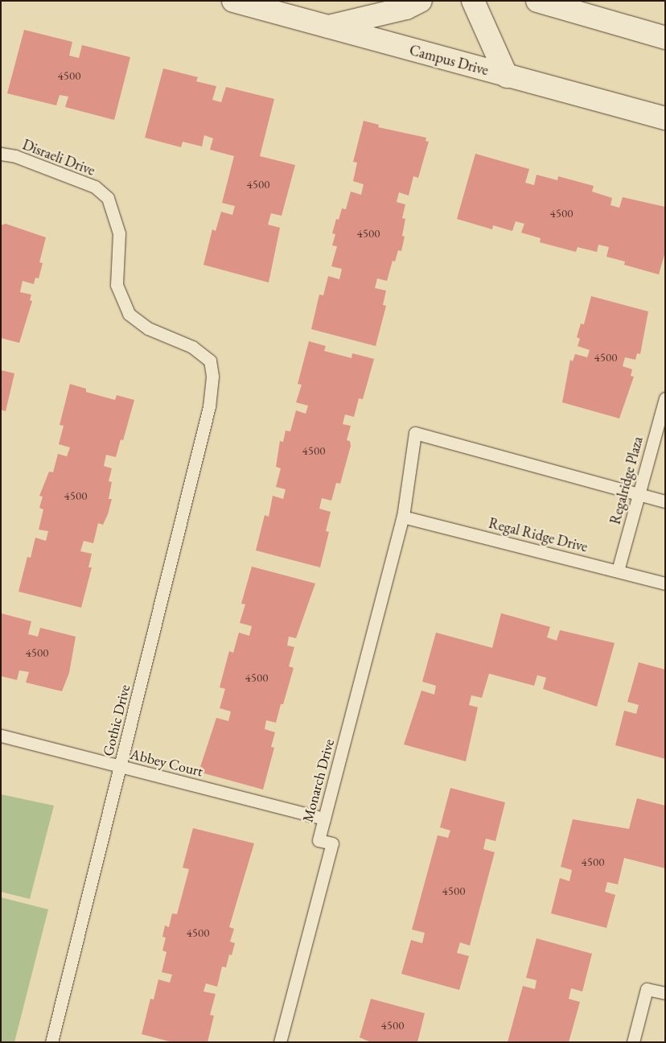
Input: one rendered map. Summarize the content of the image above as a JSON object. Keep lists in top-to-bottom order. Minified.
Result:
{"streets":{"main road":["Campus Drive"],"lane":["Disraeli Drive","Regalridge Plaza","Regal Ridge Drive","Gothic Drive","Abbey Court","Monarch Drive"]},"crossings":[["Disraeli Drive","Gothic Drive"],["Regalridge Plaza","Regal Ridge Drive"],["Regalridge Plaza","Monarch Drive"],["Regal Ridge Drive","Monarch Drive"],["Gothic Drive","Abbey Court"],["Abbey Court","Monarch Drive"]],"house_numbers":["4500","4500","4500","4500","4500","4500","4500","4500","4500","4500","4500","4500","4500"]}
